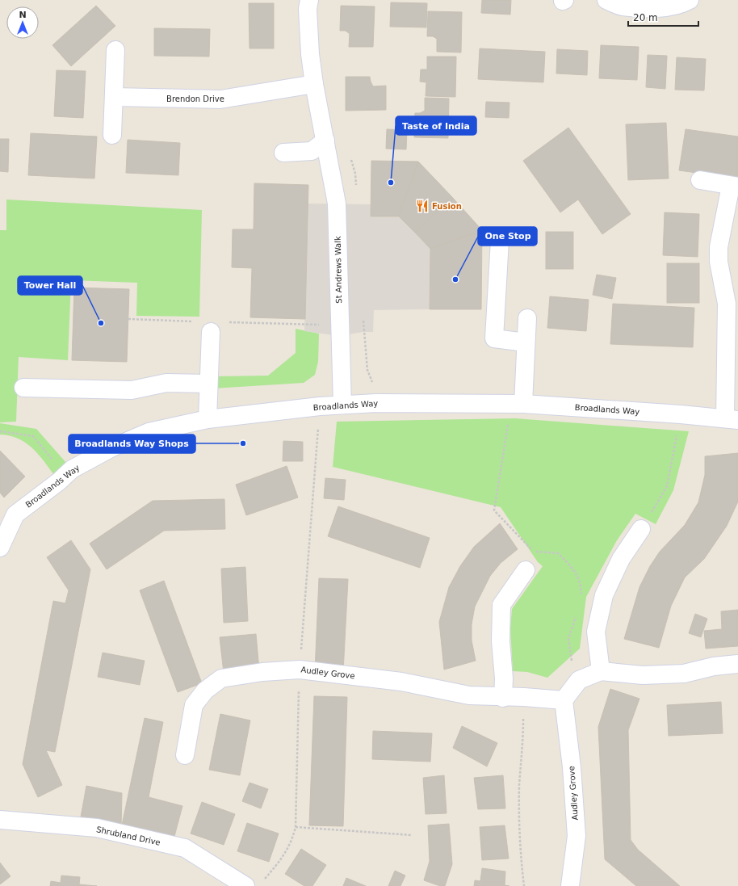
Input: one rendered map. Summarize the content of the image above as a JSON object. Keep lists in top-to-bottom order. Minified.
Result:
{"streets":{"street":["Brendon Drive","St Andrews Walk","Broadlands Way","Audley Grove","Shrubland Drive"]},"crossings":[["St Andrews Walk","Broadlands Way"]],"places":{"other":["Taste of India","One Stop","Tower Hall","Broadlands Way Shops"],"restaurant":["Fusion"]},"scale_bar":"20 m","north":"top"}
